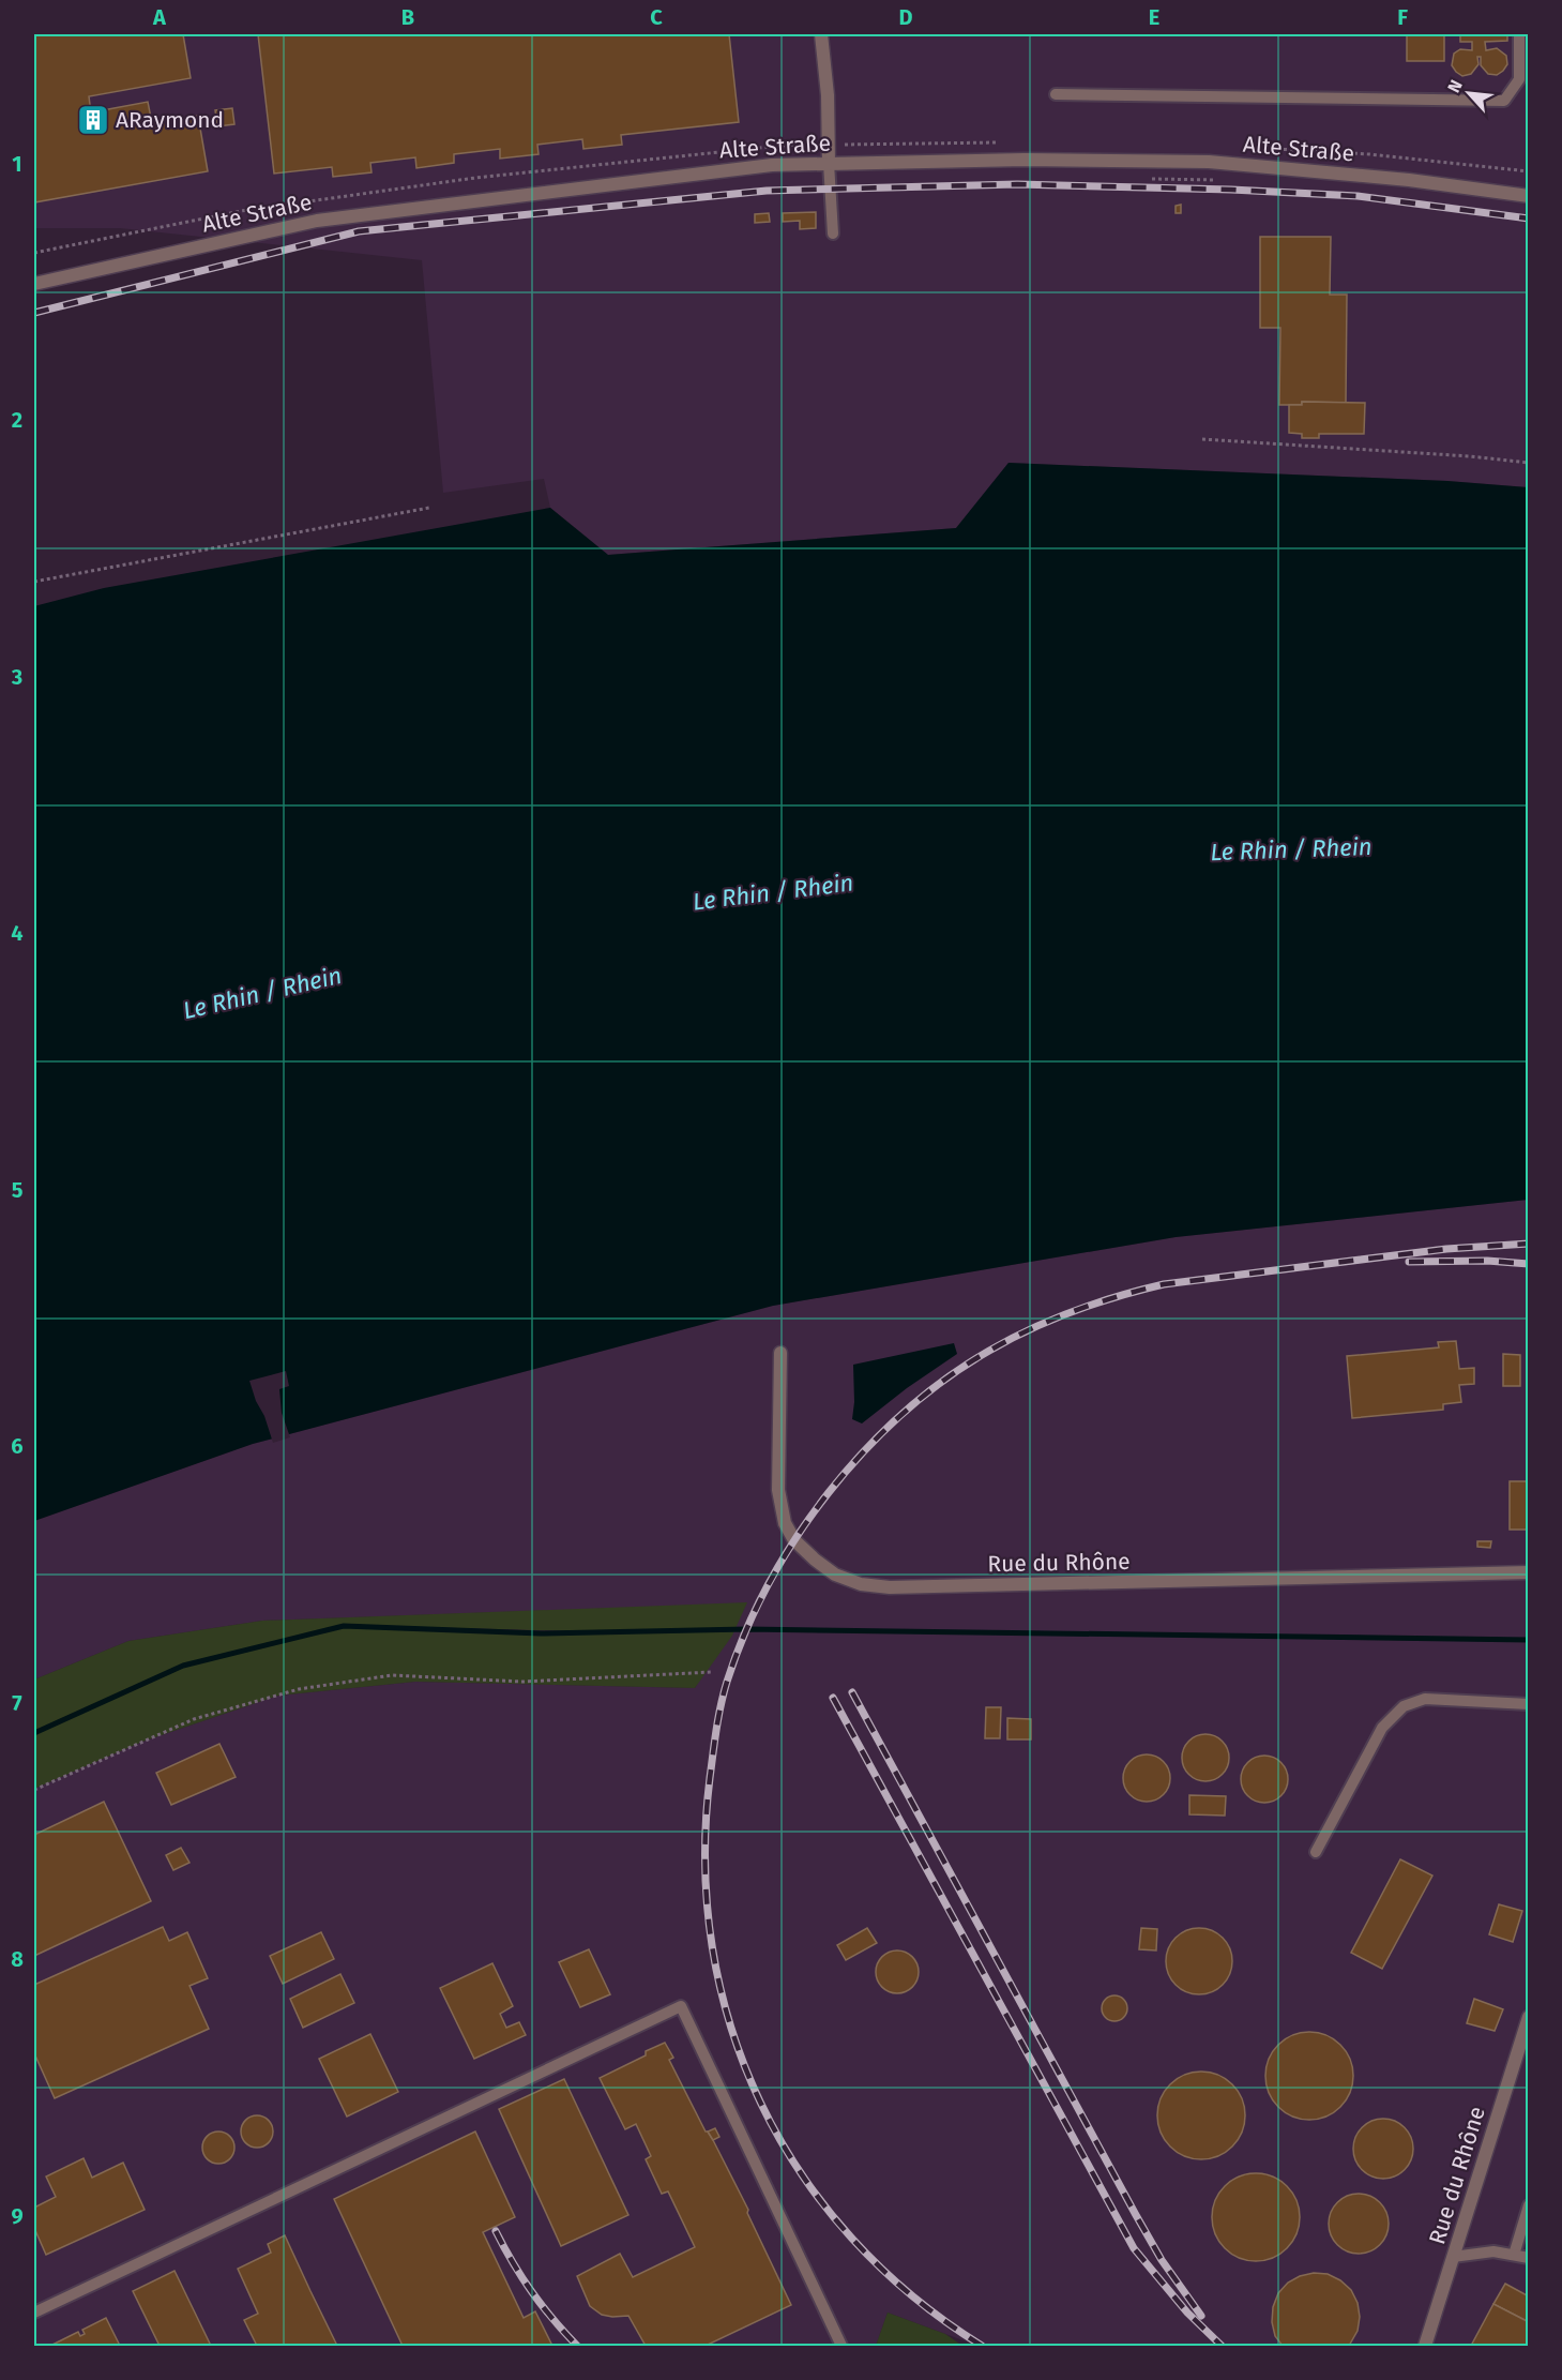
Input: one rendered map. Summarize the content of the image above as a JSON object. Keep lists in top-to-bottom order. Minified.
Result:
{"streets":{"street":["Alte Straße","Rue du Rhône"]},"water":["Le Rhin / Rhein"],"places":{"building":["ARaymond"]},"north":"top left","grid":{"columns":["A","B","C","D","E","F"],"rows":["1","2","3","4","5","6","7","8","9"]}}
